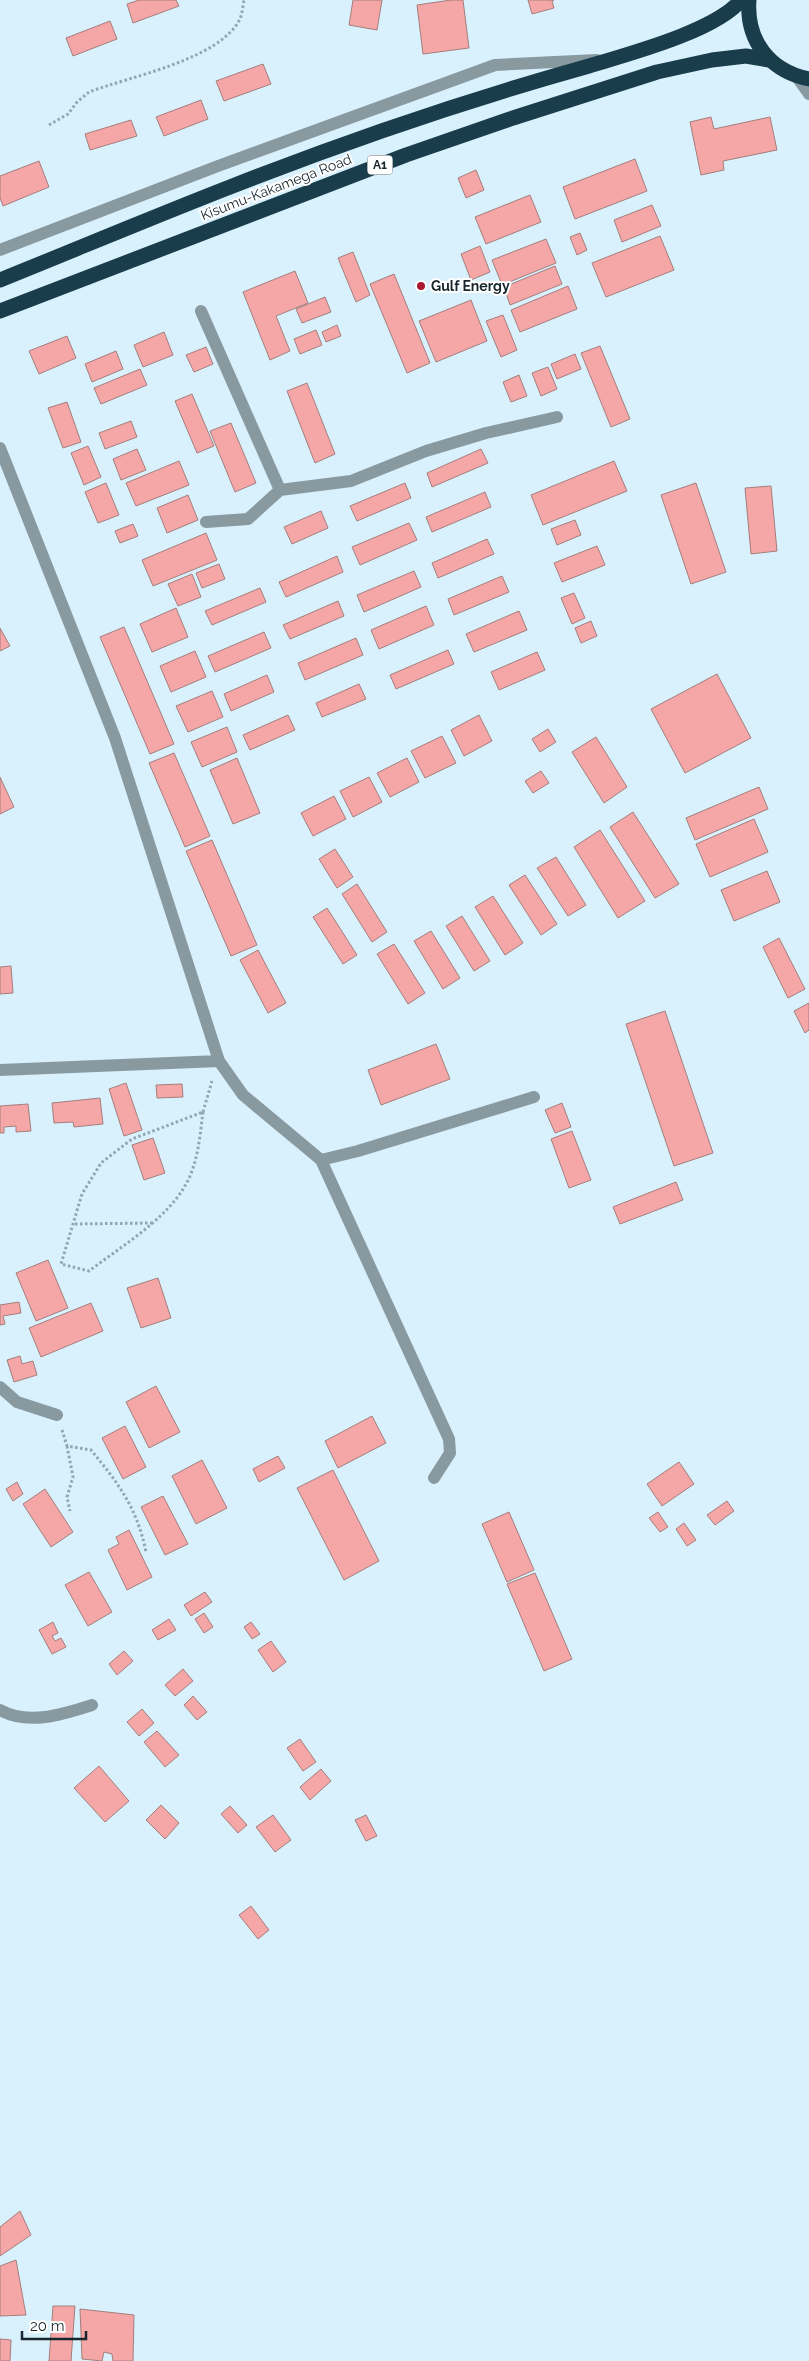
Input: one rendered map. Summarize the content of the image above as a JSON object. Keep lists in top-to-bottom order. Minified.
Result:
{"streets":{"highway":["A1","Kisumu-Kakamega Road"]},"places":["Gulf Energy"],"scale_bar":"20 m"}
